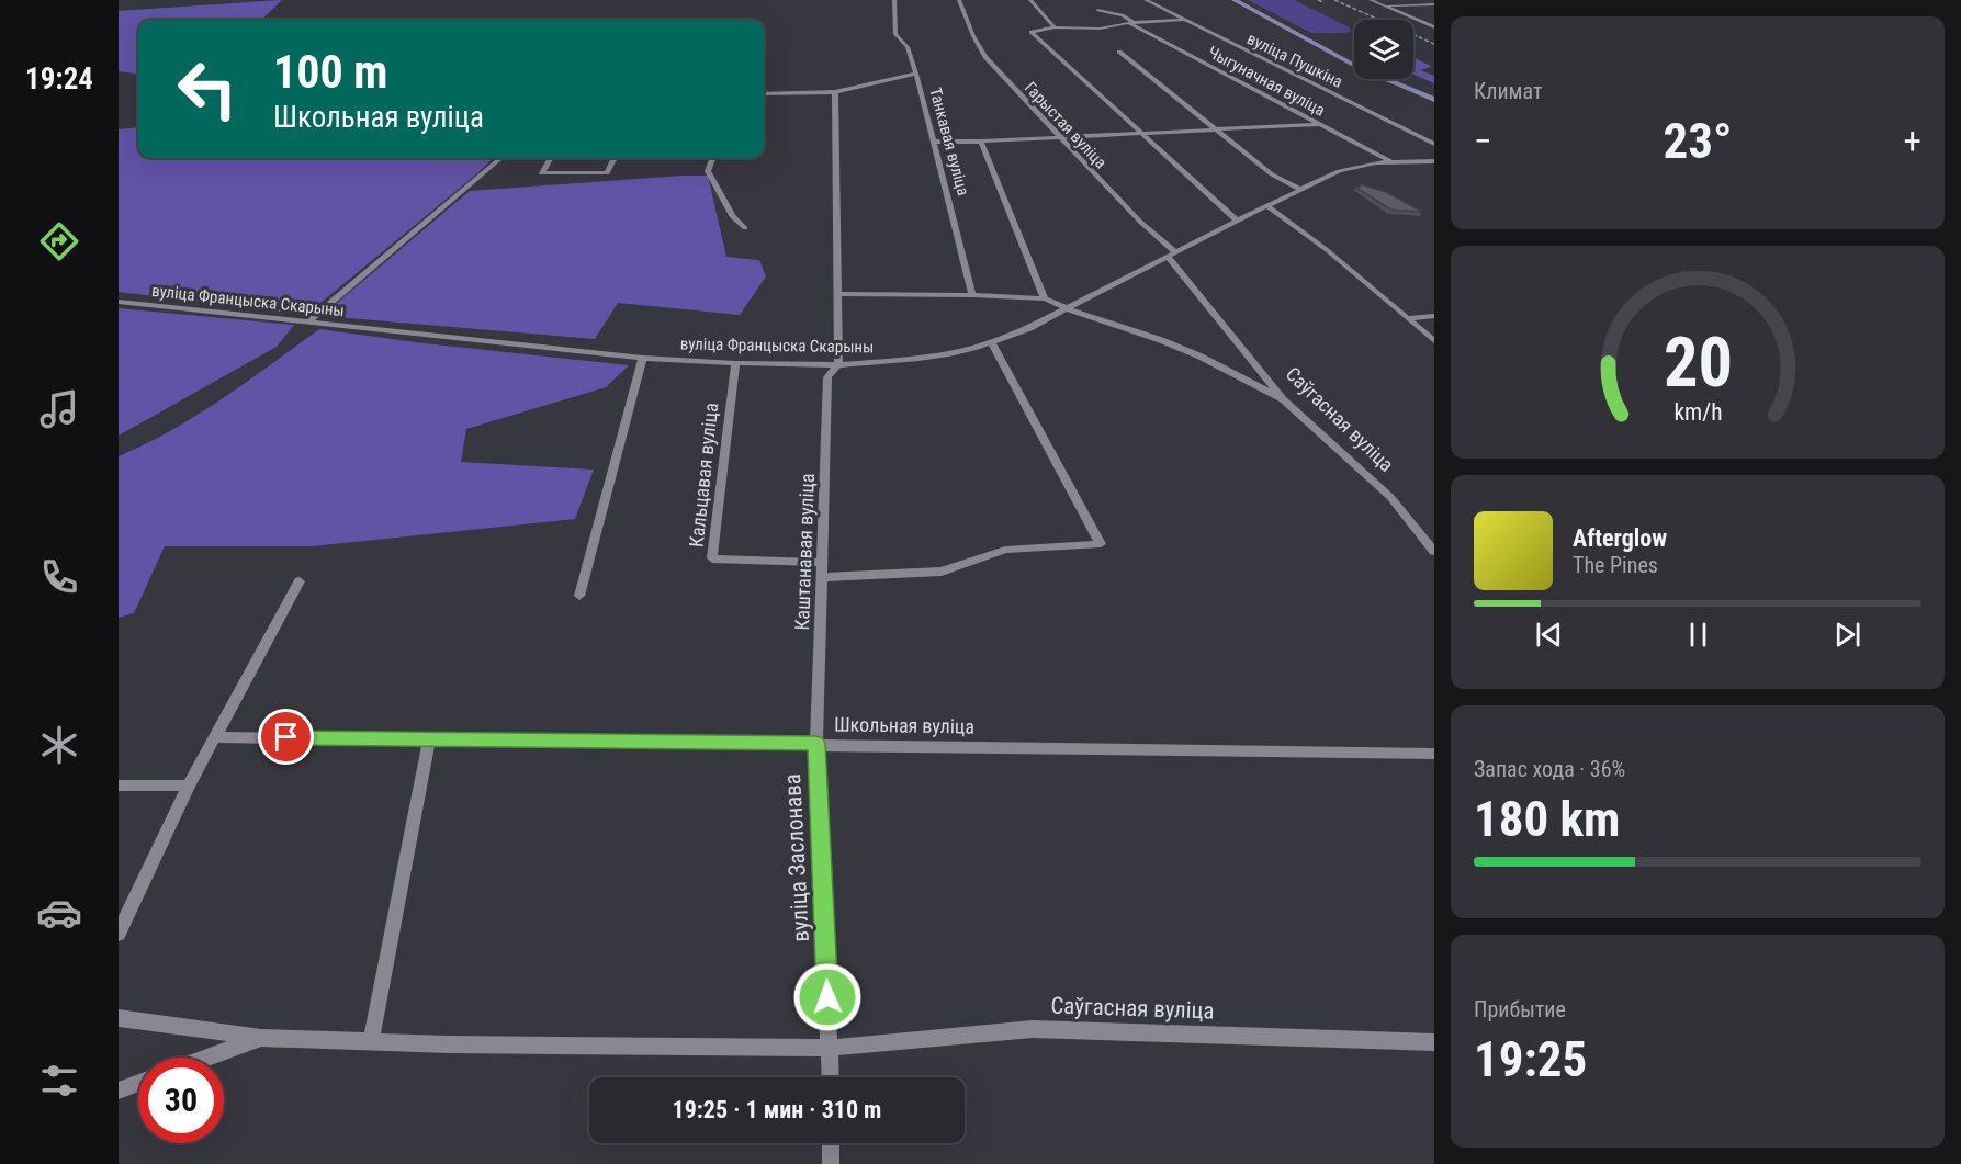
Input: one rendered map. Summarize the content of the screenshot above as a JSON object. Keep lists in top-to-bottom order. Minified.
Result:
{"streets":{"street":["вуліца Пушкіна","Чыгуначная вуліца","Гарыстая вуліца","Танкавая вуліца","вуліца Францыска Скарыны","Саўгасная вуліца","Кальцавая вуліца","Каштанавая вуліца","Школьная вуліца","вуліца Заслонава"]},"crossings":[["Чыгуначная вуліца","вуліца Францыска Скарыны"],["Гарыстая вуліца","вуліца Францыска Скарыны"],["Гарыстая вуліца","Саўгасная вуліца"],["вуліца Францыска Скарыны","Саўгасная вуліца"],["вуліца Францыска Скарыны","Кальцавая вуліца"],["вуліца Францыска Скарыны","Каштанавая вуліца"],["Саўгасная вуліца","вуліца Заслонава"],["Кальцавая вуліца","Каштанавая вуліца"],["Каштанавая вуліца","Школьная вуліца"],["Каштанавая вуліца","вуліца Заслонава"],["Школьная вуліца","вуліца Заслонава"]],"page":{"tabs":"19:24","tile":["Климат",["Запас хода · 36%","180 km"],["Прибытие","19:25"]],"turn":["100 m","Школьная вуліца"],"heat":["−","23°","+"],"song":["Afterglow","The Pines"],"limit":"30","trip":"19:25 · 1 мин · 310 m","gauge":["20","km/h"]}}
